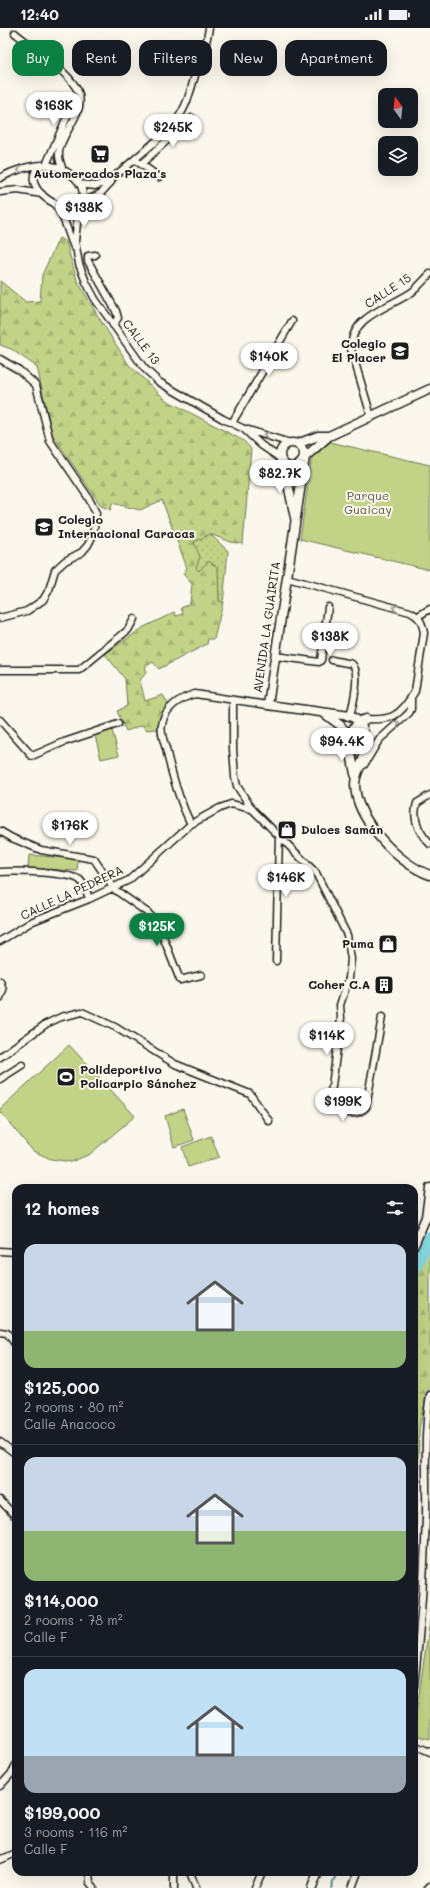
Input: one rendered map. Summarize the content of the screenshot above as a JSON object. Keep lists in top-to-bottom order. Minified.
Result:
{"streets":{"street":["CALLE 15","CALLE 13","AVENIDA LA GUAIRITA","CALLE LA PEDRERA"]},"crossings":[["CALLE 13","AVENIDA LA GUAIRITA"]],"parks":["Parque Guaicay"],"places":{"supermarket":["Automercados Plaza's"],"school or university":["Colegio El Placer","Colegio Internacional Caracas"],"shop":["Dulces Samán","Puma"],"building":["Coher C.A"],"sports":["Polideportivo Policarpio Sánchez"]},"north":"top","page":{"status":"12:40","chip":["Buy","Rent","Filters","New","Apartment"],"price":["$163K","$245K","$138K","$140K","$82.7K","$138K","$94.4K","$176K","$146K","$125K","$114K","$199K"],"heading":"12 homes","list":[{"name":"$125,000","note":"2 rooms · 80 m² · Calle Anacoco"},{"name":"$114,000","note":"2 rooms · 78 m² · Calle F"},{"name":"$199,000","note":"3 rooms · 116 m² · Calle F"}]}}
